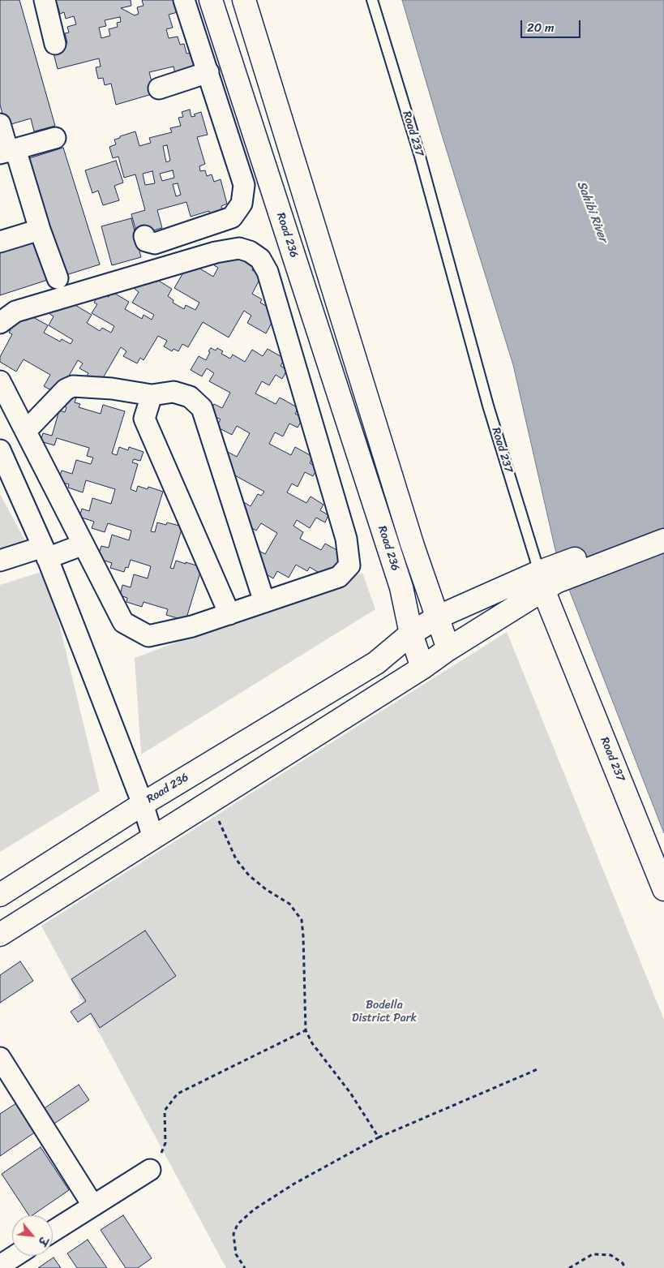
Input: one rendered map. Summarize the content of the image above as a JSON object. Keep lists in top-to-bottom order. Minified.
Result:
{"streets":{"street":["Road 237","Road 236"]},"water":["Sahibi River"],"parks":["Bodella District Park"],"scale_bar":"20 m","north":"bottom right"}
